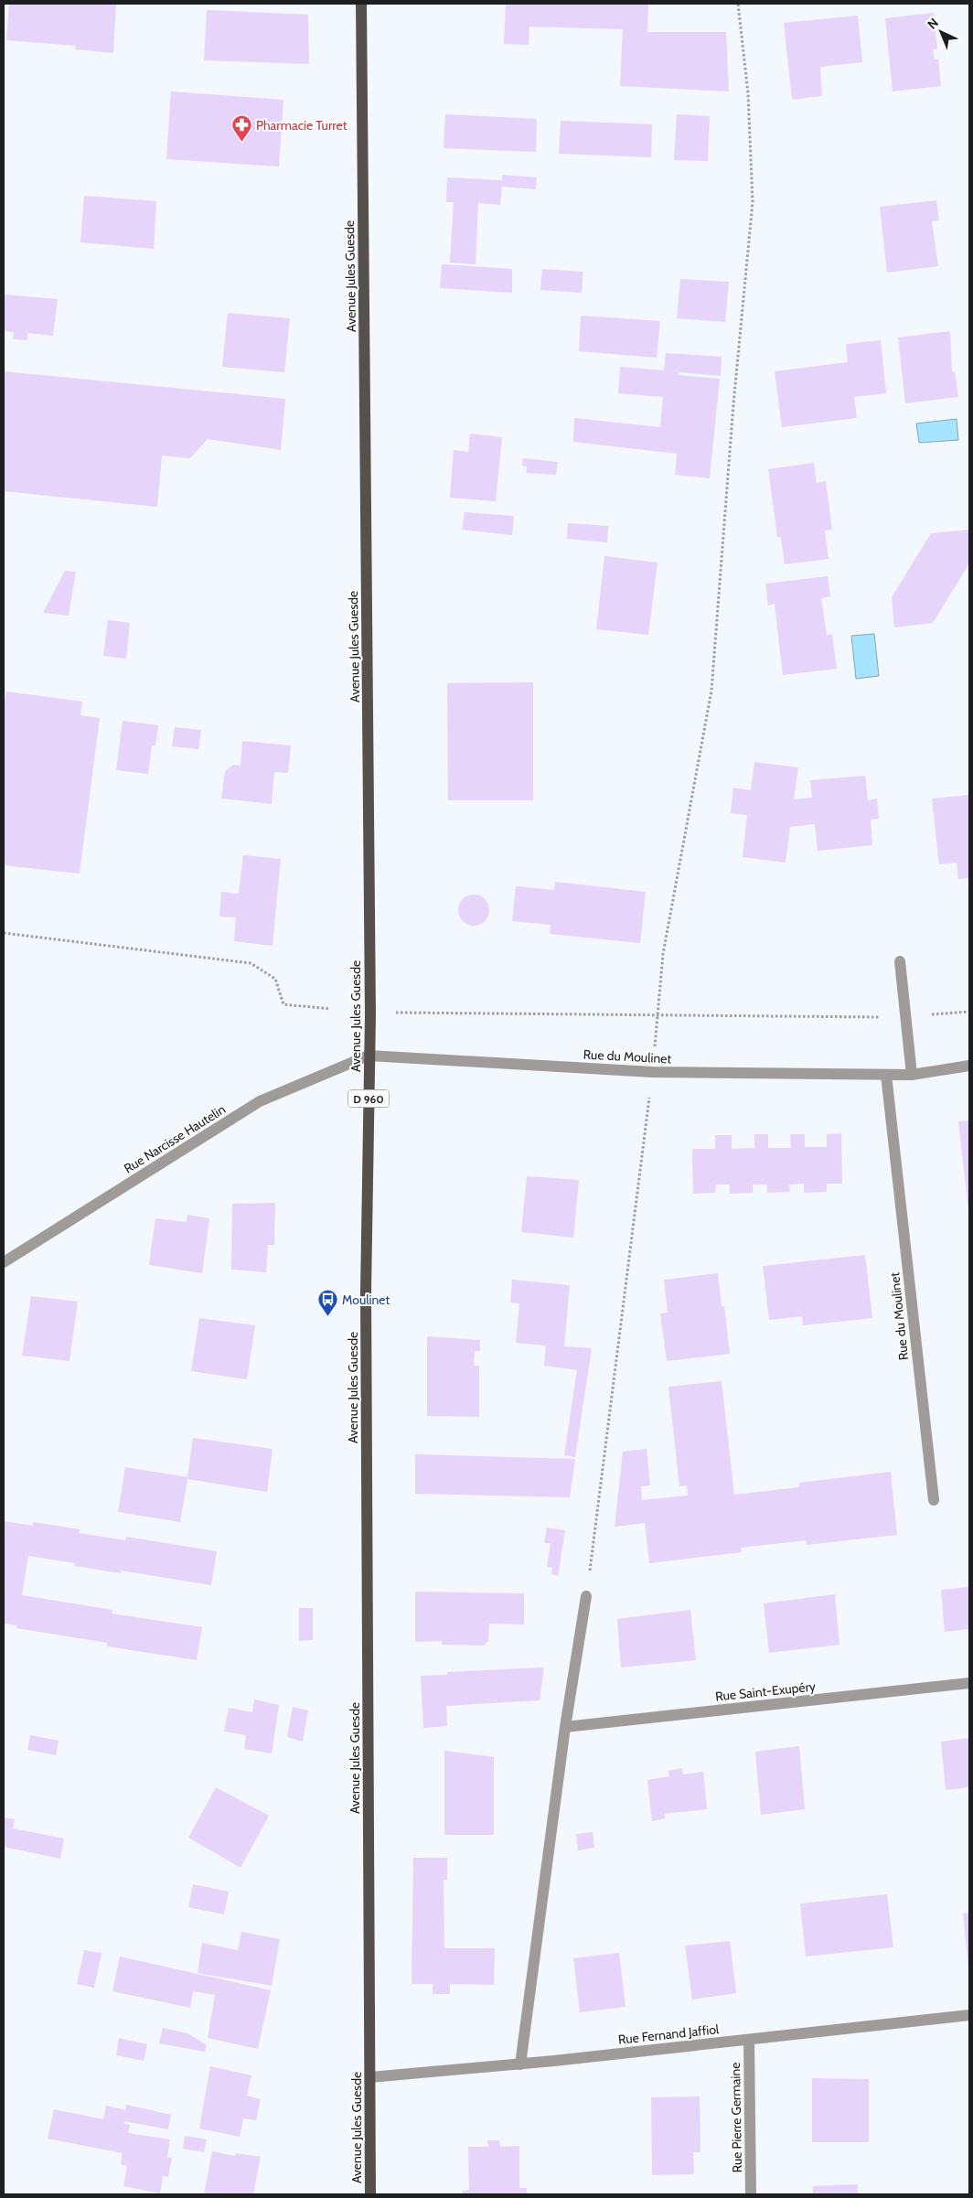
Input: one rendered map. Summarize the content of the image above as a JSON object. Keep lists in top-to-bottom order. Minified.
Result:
{"streets":{"main road":["Avenue Jules Guesde","D 960"],"street":["Rue du Moulinet","Rue Narcisse Hautelin","Rue Saint-Exupéry","Rue Fernand Jaffiol","Rue Pierre Germaine"]},"crossings":[["Avenue Jules Guesde","Rue du Moulinet"],["Avenue Jules Guesde","Rue Narcisse Hautelin"],["Avenue Jules Guesde","Rue Fernand Jaffiol"],["Rue du Moulinet","Rue Narcisse Hautelin"],["Rue Fernand Jaffiol","Rue Pierre Germaine"]],"places":{"pharmacy":["Pharmacie Turret"],"bus stop":["Moulinet"]},"north":"top left"}
